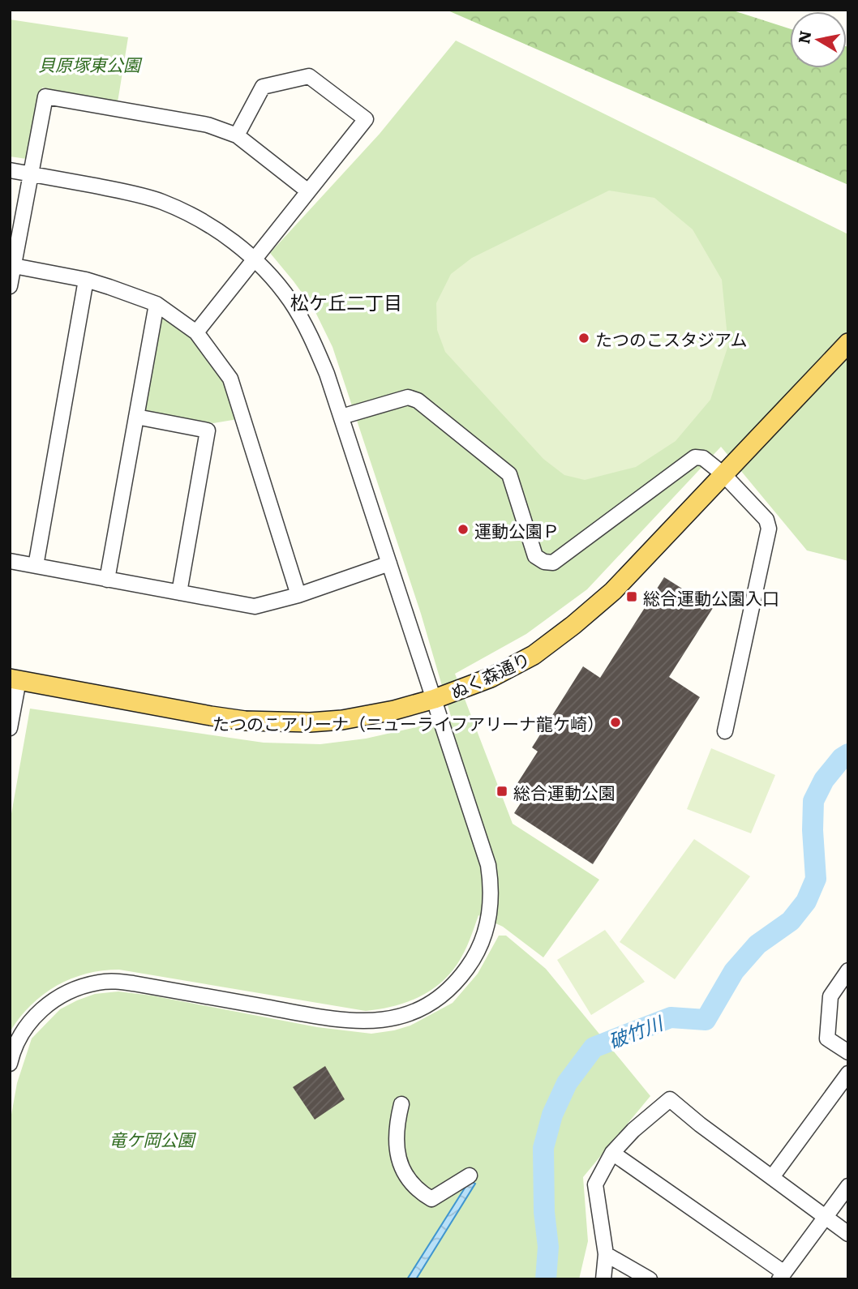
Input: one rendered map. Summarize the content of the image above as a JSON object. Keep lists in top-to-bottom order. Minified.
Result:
{"streets":{"main road":["ぬく森通り"]},"districts":["松ケ丘二丁目"],"water":["破竹川"],"parks":["貝原塚東公園","竜ケ岡公園"],"places":{"other":["たつのこスタジアム","運動公園Ｐ","たつのこアリーナ（ニューライフアリーナ龍ケ崎）"],"transit":["総合運動公園入口","総合運動公園"]},"north":"left"}
